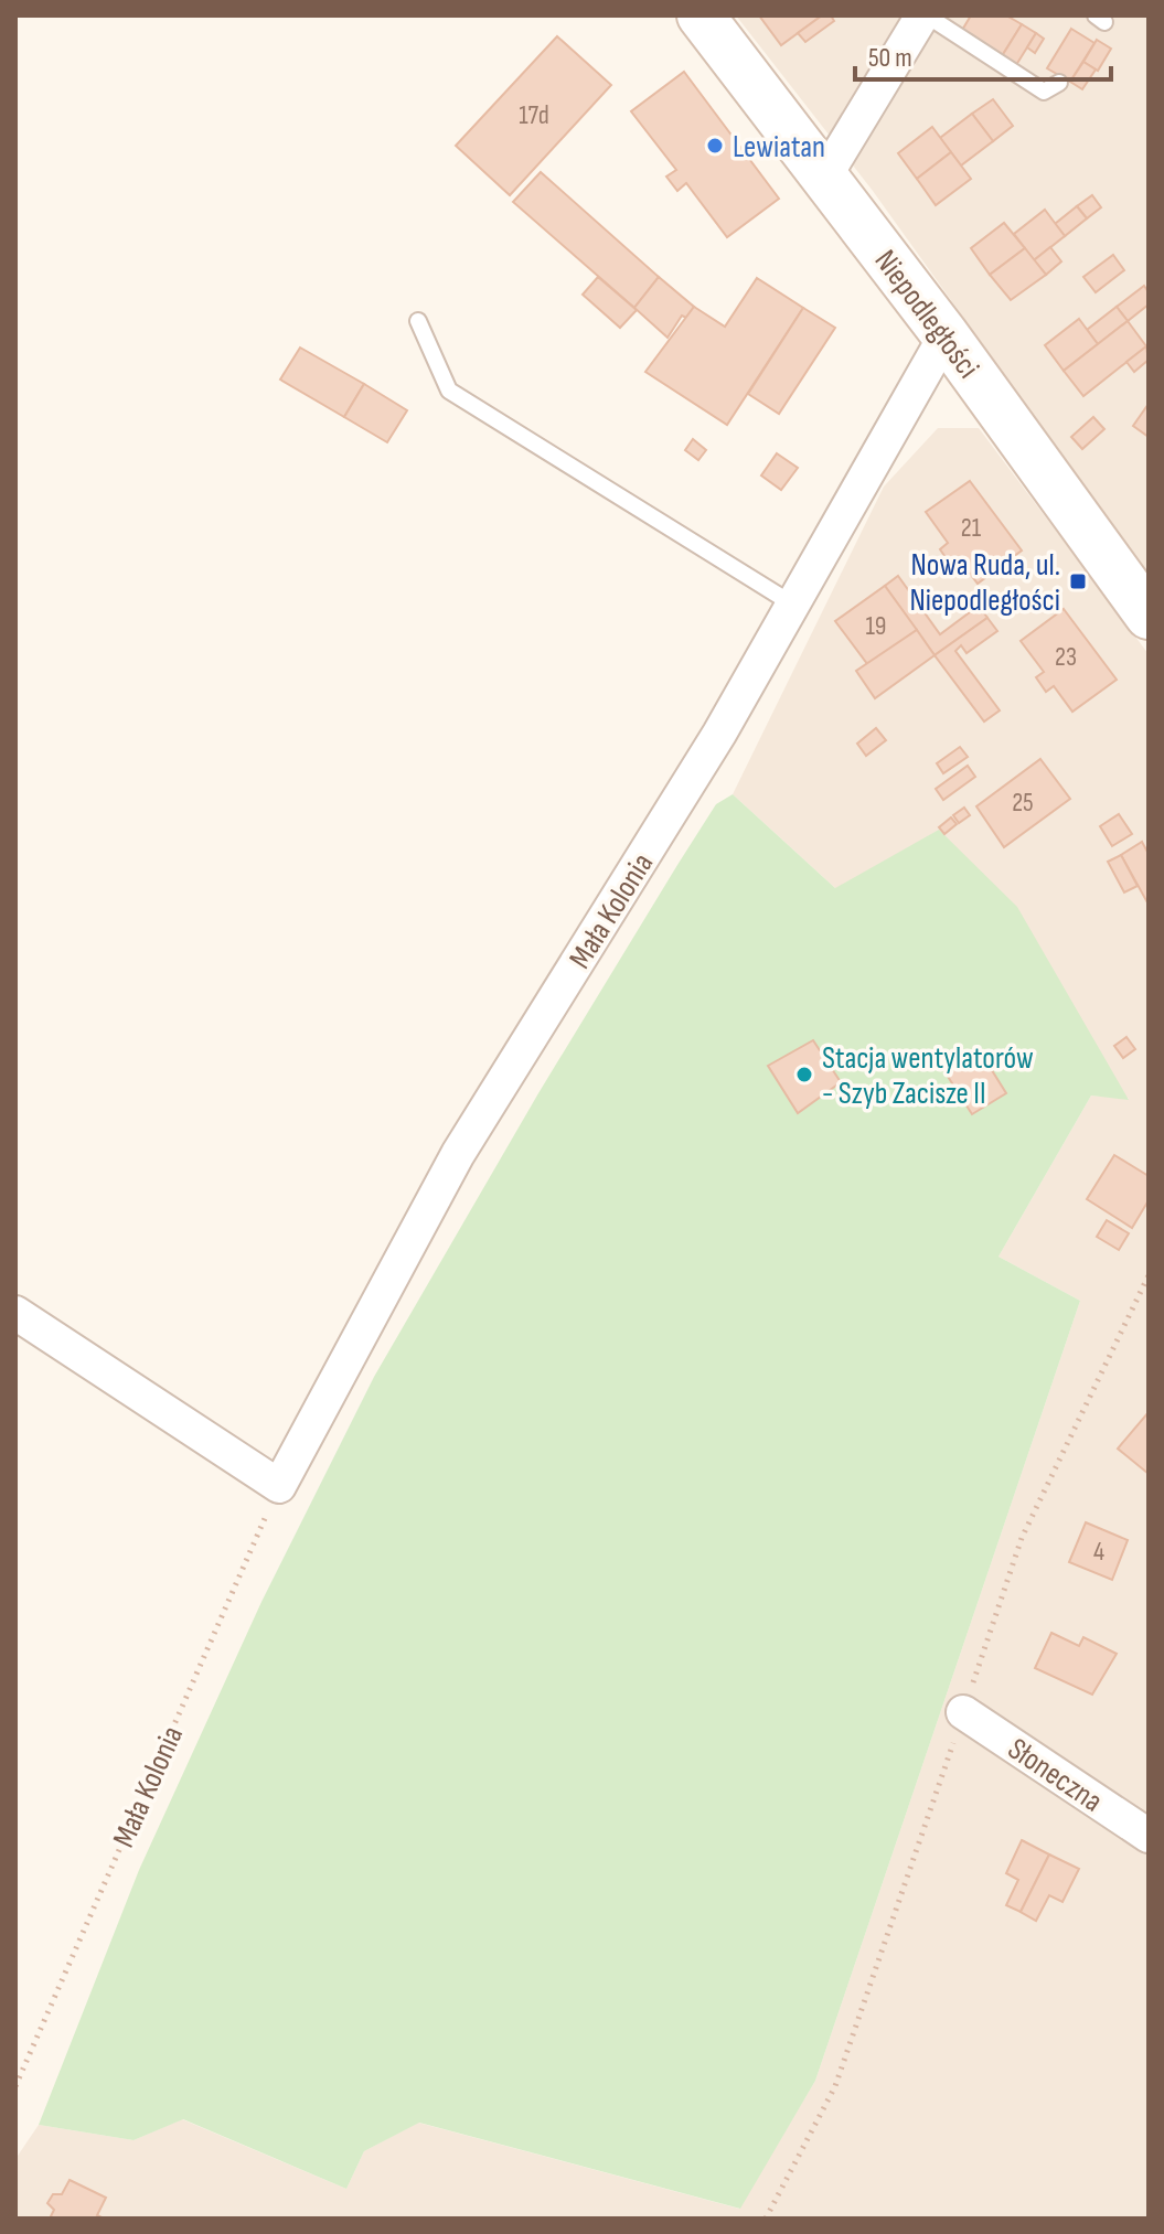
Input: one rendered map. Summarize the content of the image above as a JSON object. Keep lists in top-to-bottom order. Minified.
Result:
{"streets":{"street":["Niepodległości","Mała Kolonia","Słoneczna"]},"crossings":[["Niepodległości","Mała Kolonia"]],"places":{"other":["Lewiatan","Stacja wentylatorów - Szyb Zacisze II"],"transit":["Nowa Ruda, ul. Niepodległości"]},"house_numbers":["17d","21","19","23","25","4"],"scale_bar":"50 m"}
